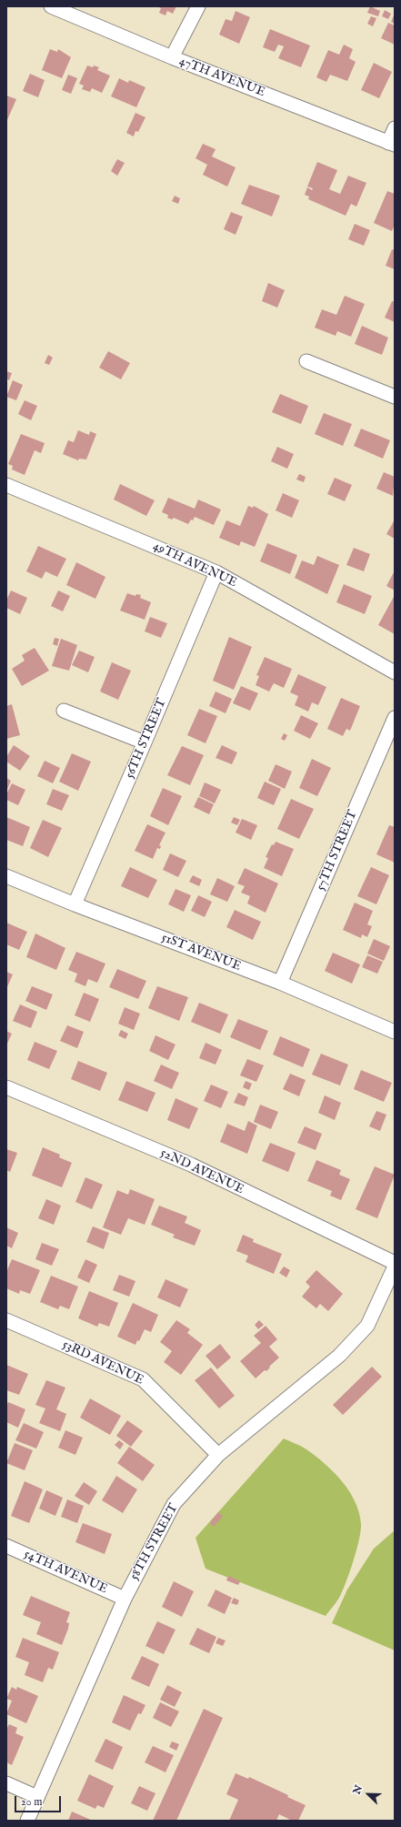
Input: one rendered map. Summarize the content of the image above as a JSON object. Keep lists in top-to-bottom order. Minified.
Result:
{"streets":{"street":["47TH AVENUE","49TH AVENUE","56TH STREET","57TH STREET","51ST AVENUE","52ND AVENUE","53RD AVENUE","58TH STREET","54TH AVENUE"]},"crossings":[["49TH AVENUE","56TH STREET"],["56TH STREET","51ST AVENUE"],["57TH STREET","51ST AVENUE"],["53RD AVENUE","58TH STREET"],["58TH STREET","54TH AVENUE"]],"scale_bar":"20 m","north":"top left"}
